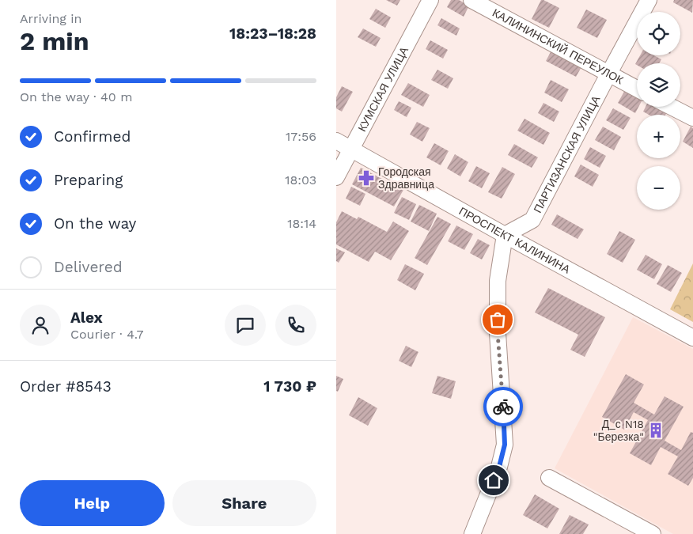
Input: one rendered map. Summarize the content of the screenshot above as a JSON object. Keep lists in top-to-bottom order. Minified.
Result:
{"streets":{"street":["КАЛИНИНСКИЙ ПЕРЕУЛОК","КУМСКАЯ УЛИЦА","ПАРТИЗАНСКАЯ УЛИЦА","ПРОСПЕКТ КАЛИНИНА"]},"crossings":[["КАЛИНИНСКИЙ ПЕРЕУЛОК","ПАРТИЗАНСКАЯ УЛИЦА"],["КУМСКАЯ УЛИЦА","ПРОСПЕКТ КАЛИНИНА"],["ПАРТИЗАНСКАЯ УЛИЦА","ПРОСПЕКТ КАЛИНИНА"]],"places":{"pharmacy":["Городская Здравница"],"building":["Д_с N18 \"Березка\""]},"page":{"heading":["2 min","Arriving in","18:23–18:28"],"panel":["Alex","Courier · 4.7","Order #8543","1 730 ₽"],"map_buttons":["+","−"],"bar":"On the way · 40 m","list":[["Confirmed","17:56"],["Preparing","18:03"],["On the way","18:14"],"Delivered"],"buttons":["Help","Share"]}}
